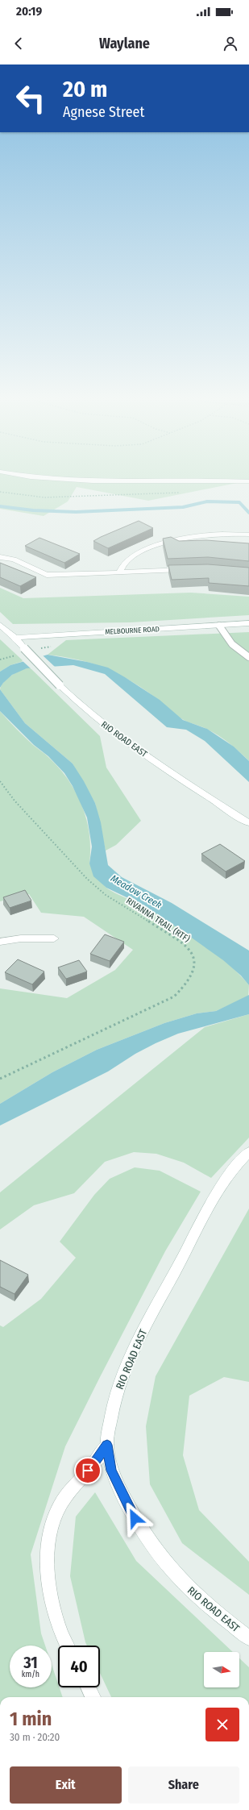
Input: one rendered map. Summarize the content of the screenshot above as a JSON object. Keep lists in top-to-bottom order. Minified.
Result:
{"streets":{"street":["MELBOURNE ROAD","RIO ROAD EAST"],"path":["RIVANNA TRAIL (RTF)"]},"crossings":[["MELBOURNE ROAD","RIO ROAD EAST"]],"water":["Meadow Creek"],"north":"right","page":{"status":"20:19","header":"Waylane","turn":["20 m","Agnese Street"],"speed":"31 km/h","limit":"40","heading":["1 min","30 m · 20:20"],"buttons":["Exit","Share"]}}
